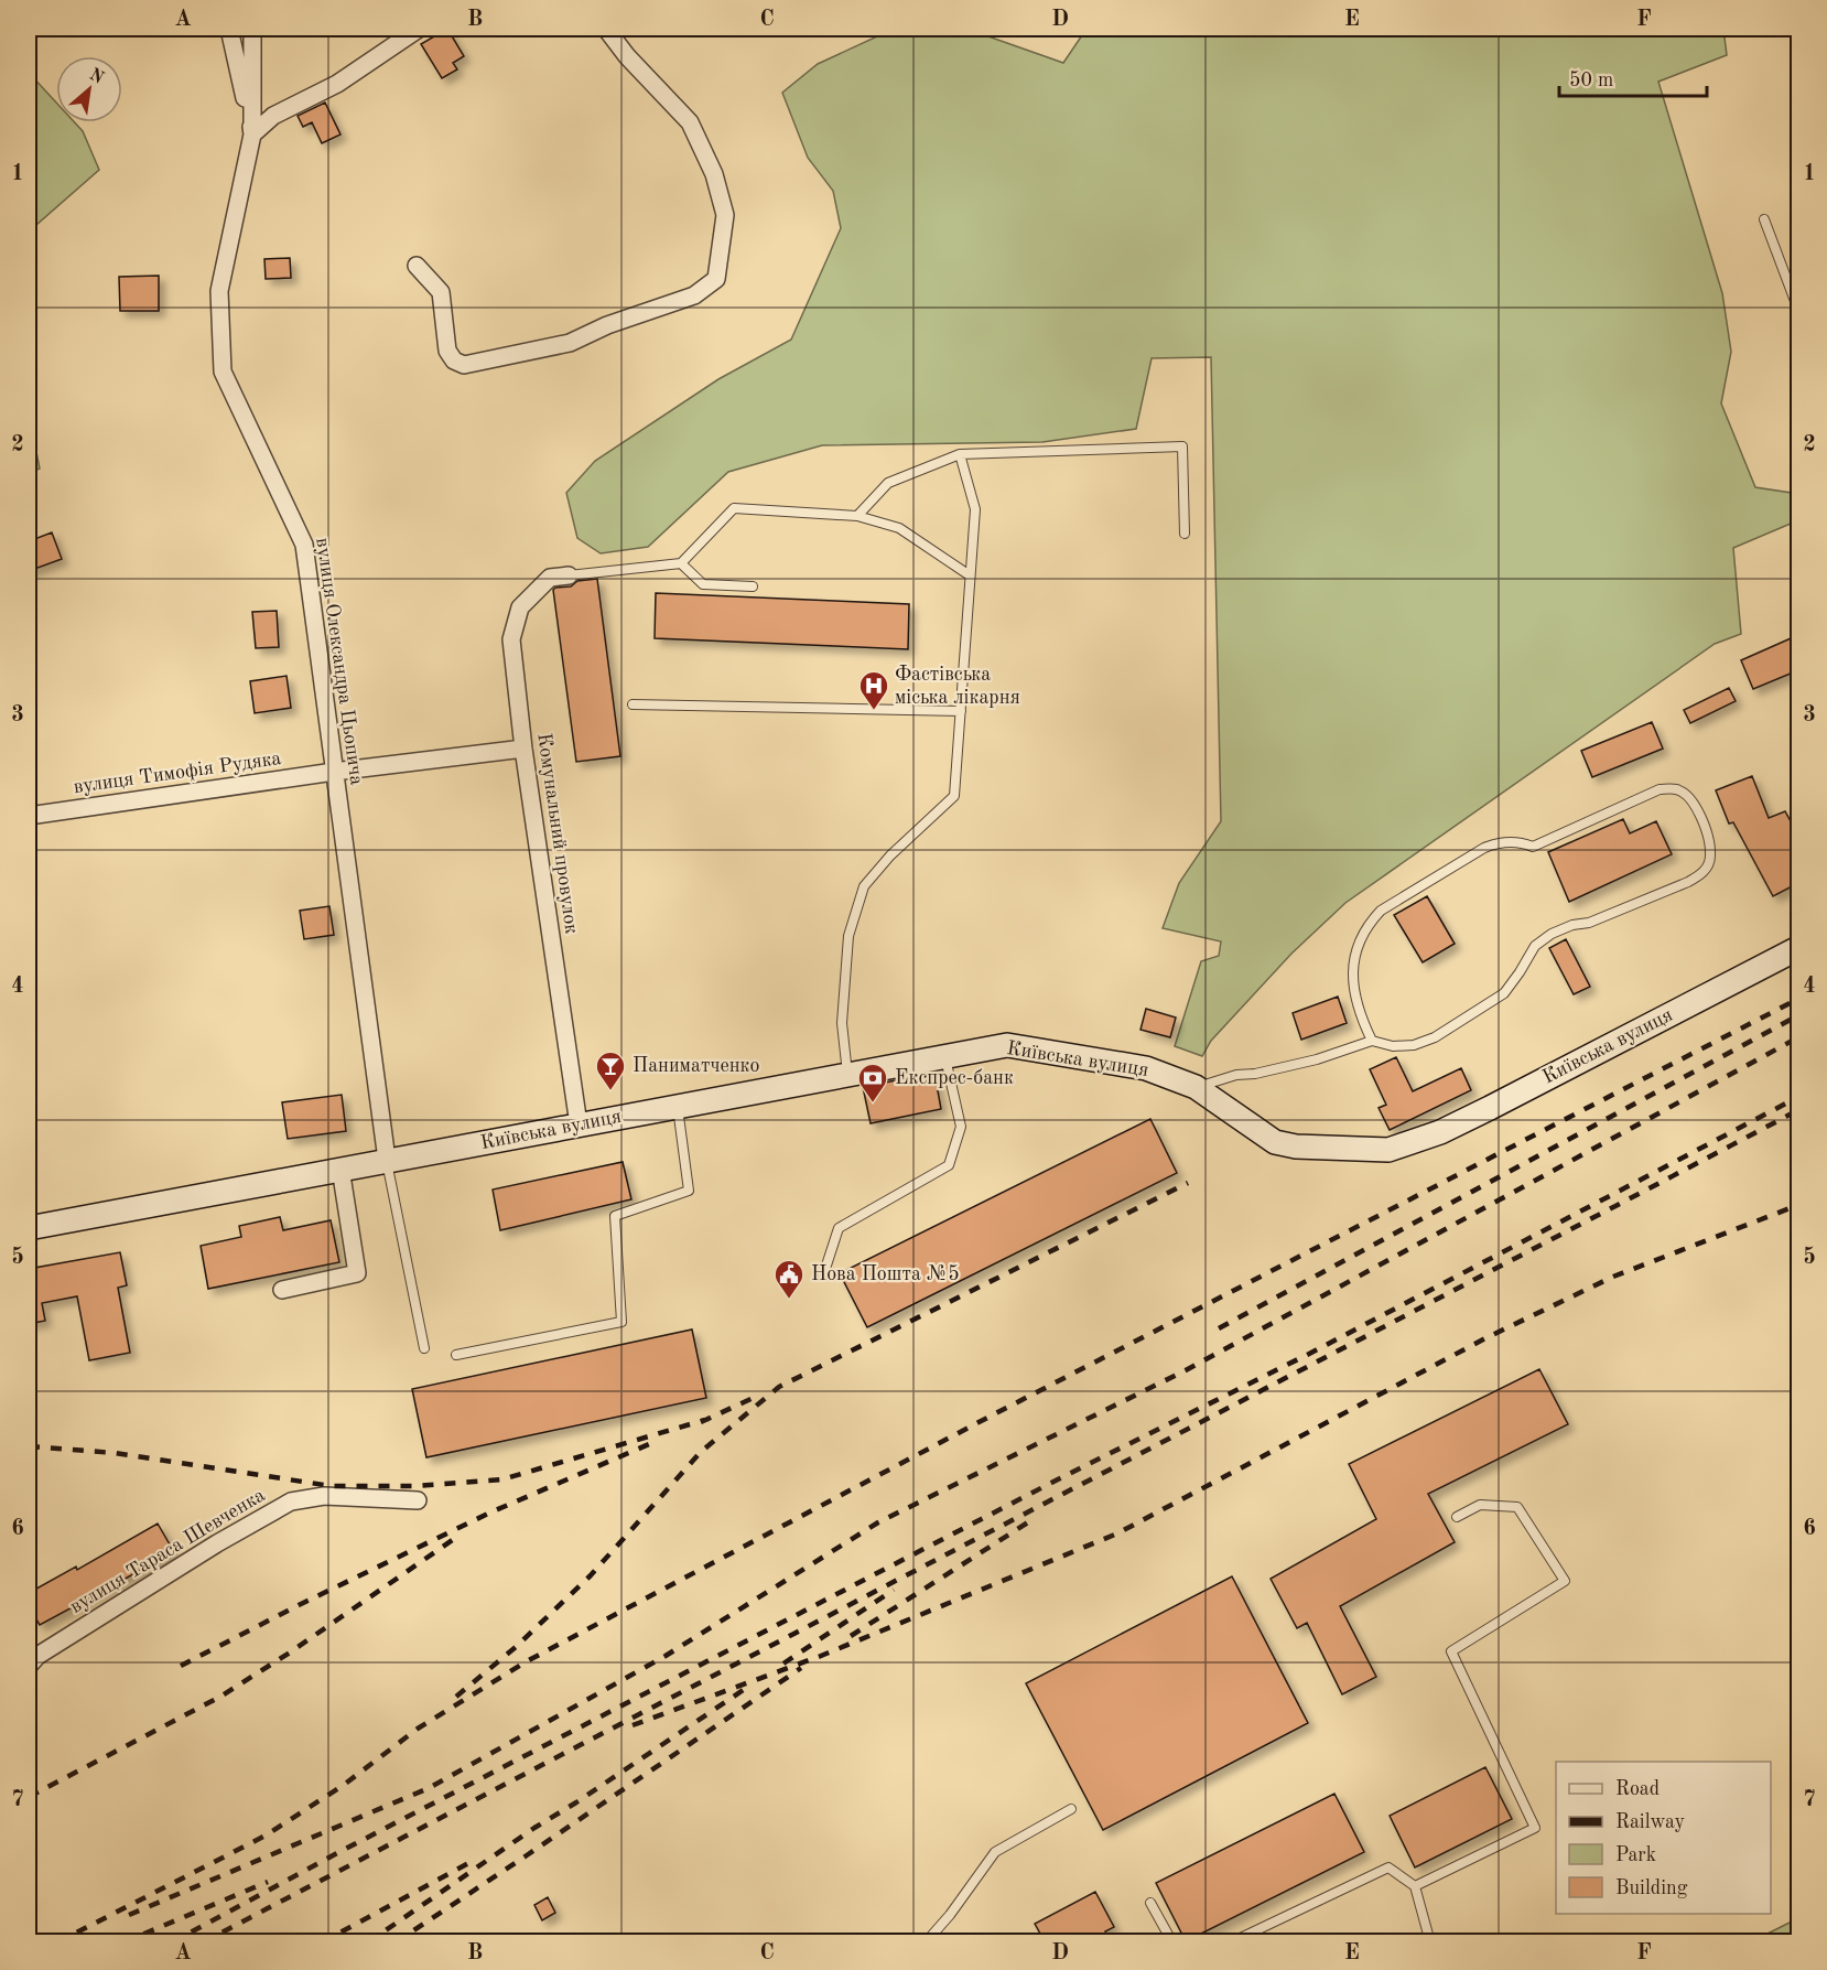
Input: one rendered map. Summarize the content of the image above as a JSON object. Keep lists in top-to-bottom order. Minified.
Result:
{"streets":{"main road":["Київська вулиця"],"street":["вулиця Олександра Цьопича","вулиця Тимофія Рудяка","Комунальний провулок","вулиця Тараса Шевченка"]},"crossings":[["вулиця Олександра Цьопича","вулиця Тимофія Рудяка"],["вулиця Олександра Цьопича","Київська вулиця"],["вулиця Тимофія Рудяка","Комунальний провулок"],["Комунальний провулок","Київська вулиця"]],"places":{"hospital":["Фастівська міська лікарня"],"bar":["Паниматченко"],"bank":["Експрес-банк"],"public building":["Нова Пошта №5"]},"legend":["Road","Railway","Park","Building"],"scale_bar":"50 m","north":"top right","grid":{"columns":["A","B","C","D","E","F"],"rows":["1","2","3","4","5","6","7"]}}
